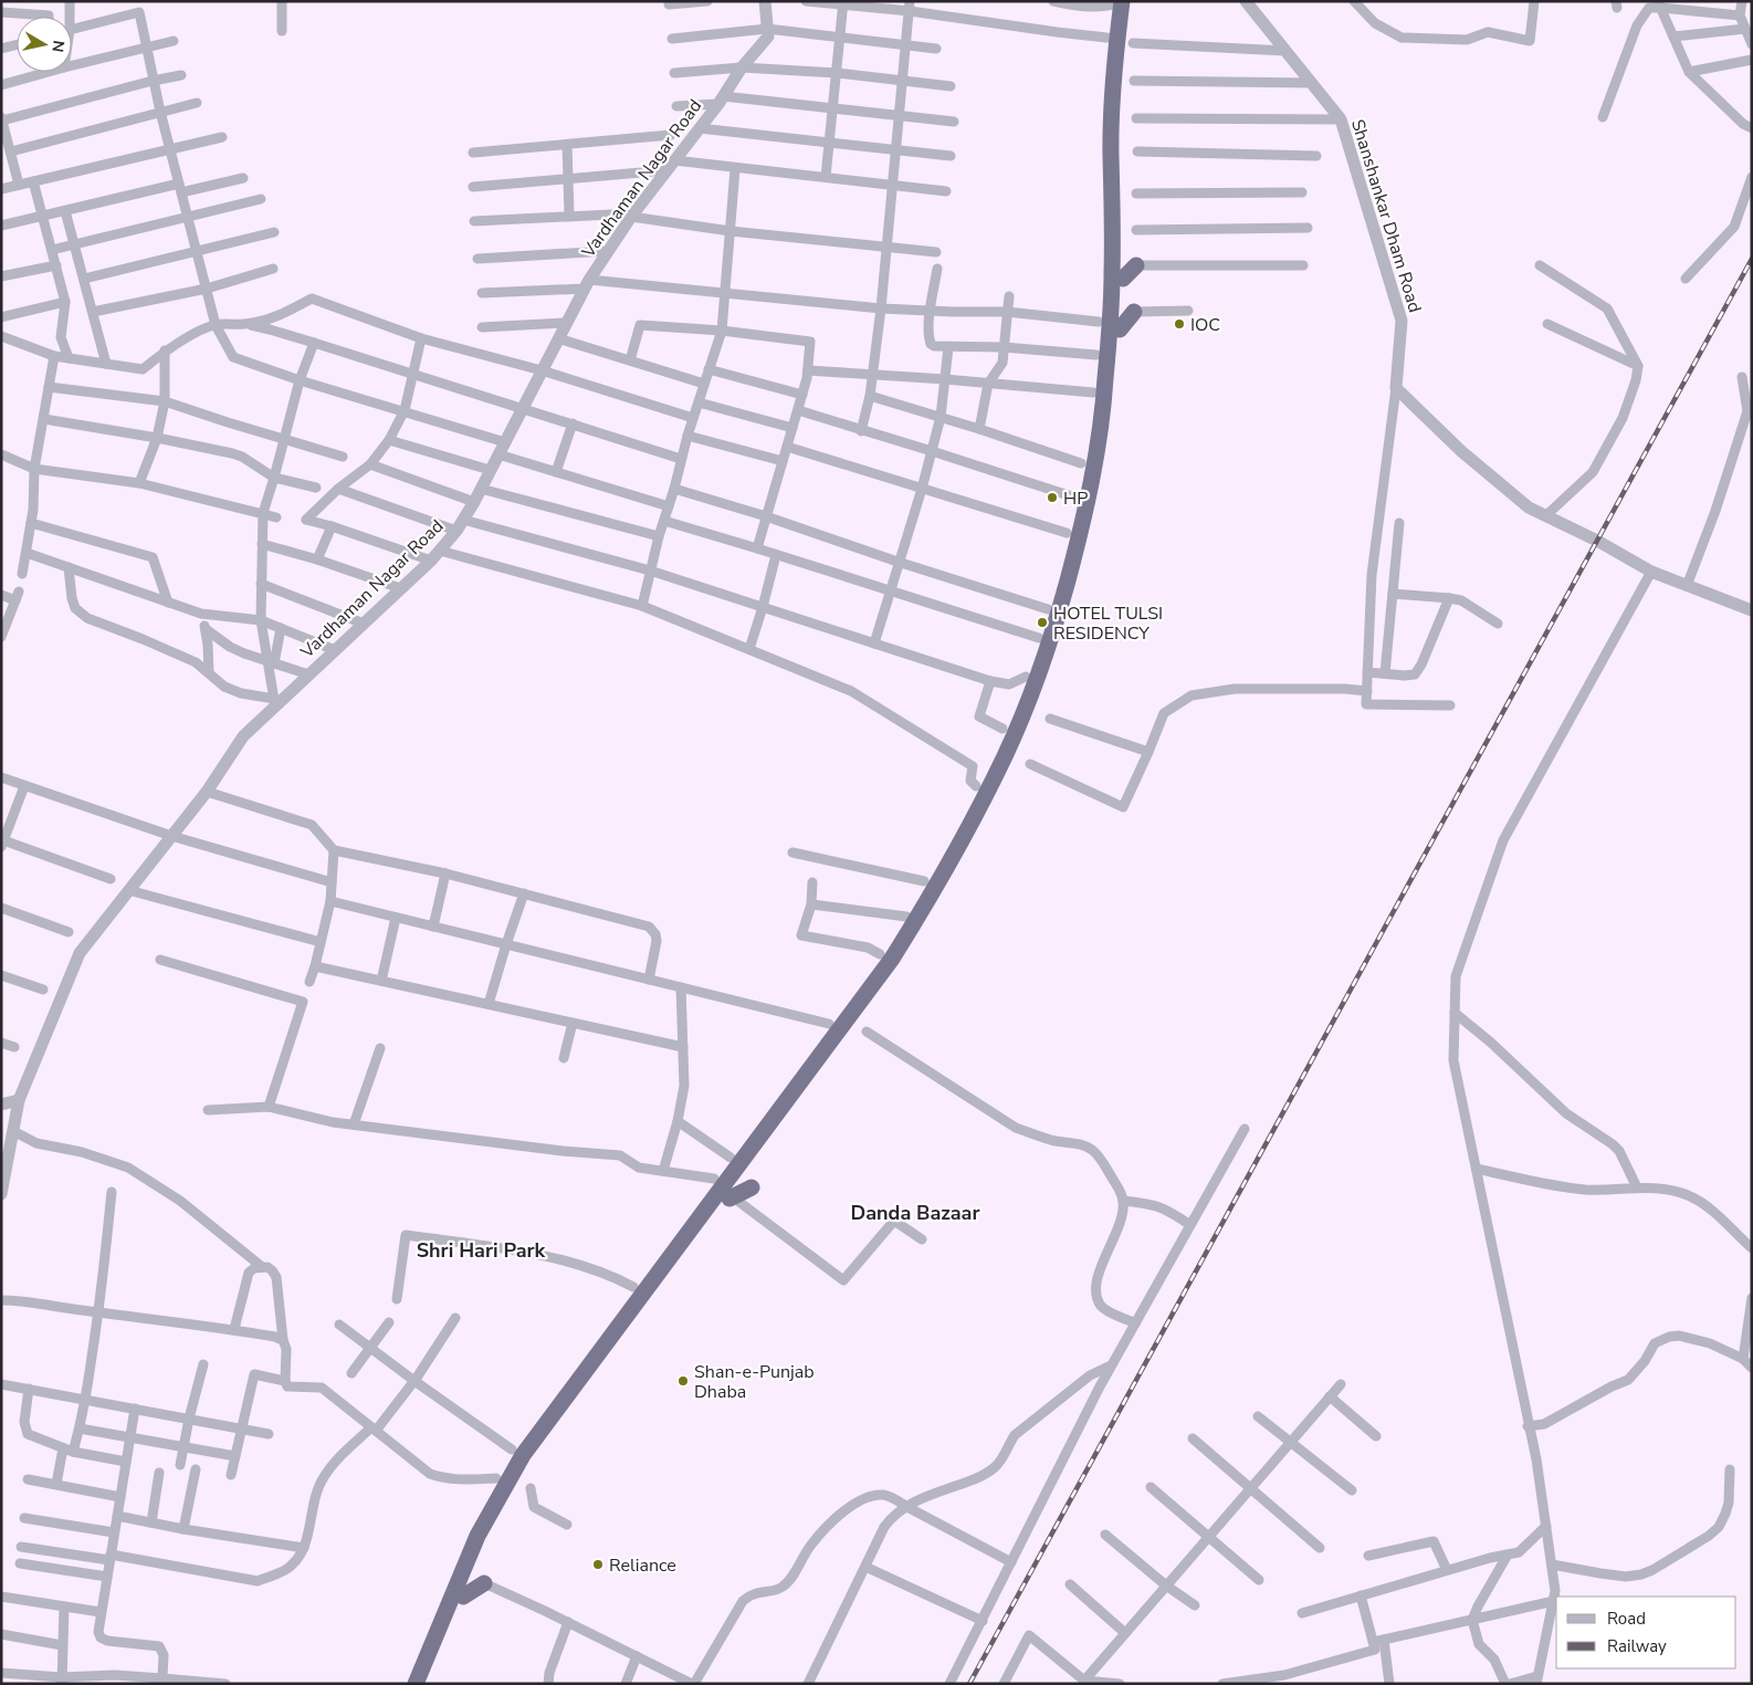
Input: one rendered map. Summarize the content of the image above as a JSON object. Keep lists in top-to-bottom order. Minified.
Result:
{"streets":{"street":["Vardhaman Nagar Road","Shanshankar Dham Road"]},"districts":["Danda Bazaar","Shri Hari Park"],"places":["IOC","HP","HOTEL TULSI RESIDENCY","Shan-e-Punjab Dhaba","Reliance"],"legend":["Road","Railway"],"north":"right"}
